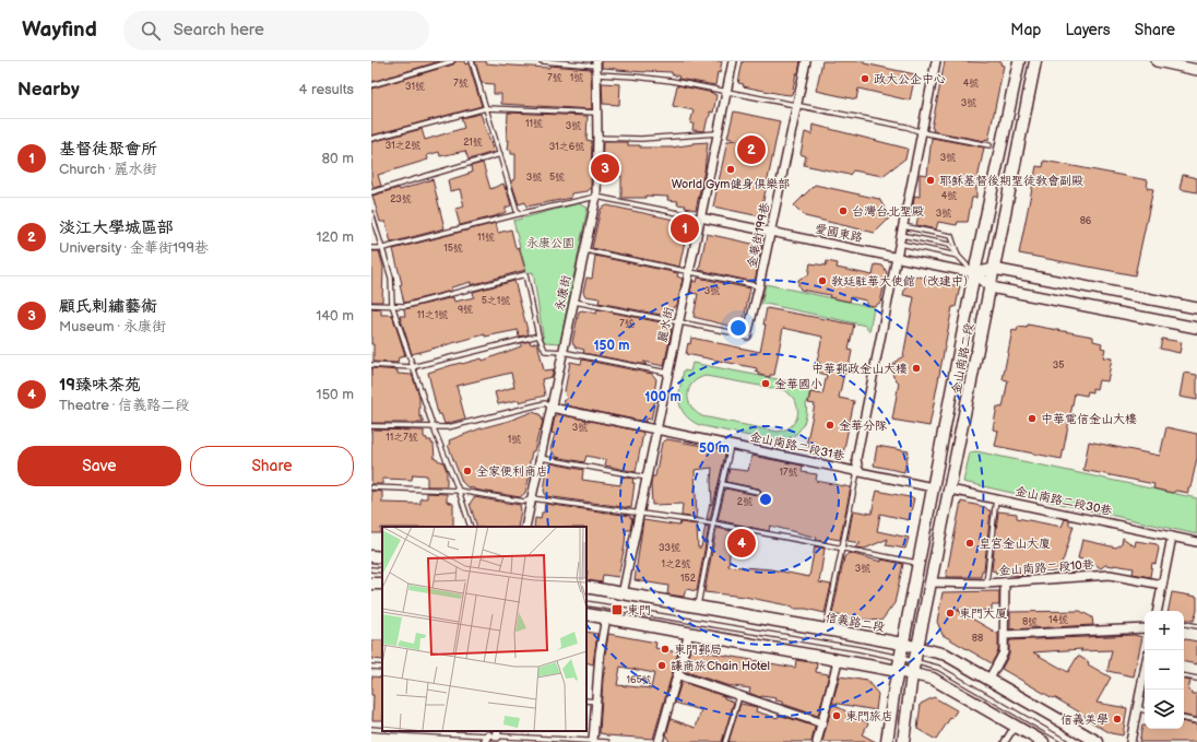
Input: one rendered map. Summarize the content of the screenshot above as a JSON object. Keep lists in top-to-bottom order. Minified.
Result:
{"streets":{"main road":["金山南路二段","信義路二段"],"street":["愛國東路","金華街199巷","永康街","麗水街","金山南路二段31巷","金山南路二段30巷","金山南路二段10巷"]},"crossings":[["愛國東路","金華街199巷"],["愛國東路","麗水街"],["愛國東路","金山南路二段"],["永康街","金山南路二段31巷"],["麗水街","金山南路二段31巷"],["麗水街","信義路二段"],["金山南路二段","金山南路二段31巷"],["金山南路二段","金山南路二段30巷"],["金山南路二段","金山南路二段10巷"],["金山南路二段","信義路二段"]],"parks":["永康公園"],"places":{"other":["政大公企中心","World Gym健身俱樂部","耶穌基督後期聖徒教會副殿","台灣台北聖殿","教廷駐華大使館（改建中）","中華郵政金山大樓","金華國小","中華電信金山大樓","金華分隊","全家便利商店","皇宮金山大廈","東門大厦","東門郵局","謙商旅Chain Hotel","東門旅店","信義美學"],"transit":["東門"]},"house_numbers":["7號","1號","7號","4號","31號","3號","11號","3號","21號","31之2號","31之6號","3號","3號","5號","4號","23號","3號","86","11號","15號","3號","5之1號","9號","11之1號","7號","35","3號","11之7號","1號","17號","2號","33號","1之2號","3號","152","14號","8號","88","165號"],"page":{"header":"Wayfind","search":"Search here","nav":["Map","Layers","Share"],"heading":["Nearby","4 results"],"list":[{"mark":"1","name":"基督徒聚會所","note":"Church · 麗水街","value":"80 m"},{"mark":"2","name":"淡江大學城區部","note":"University · 金華街199巷","value":"120 m"},{"mark":"3","name":"顧氏剌繡藝術","note":"Museum · 永康街","value":"140 m"},{"mark":"4","name":"19臻味茶苑","note":"Theatre · 信義路二段","value":"150 m"}],"pins":["2","3","1","4"],"buttons":["Save","Share"],"map_buttons":["+","−"]},"rings":["150 m","100 m","50 m"]}
